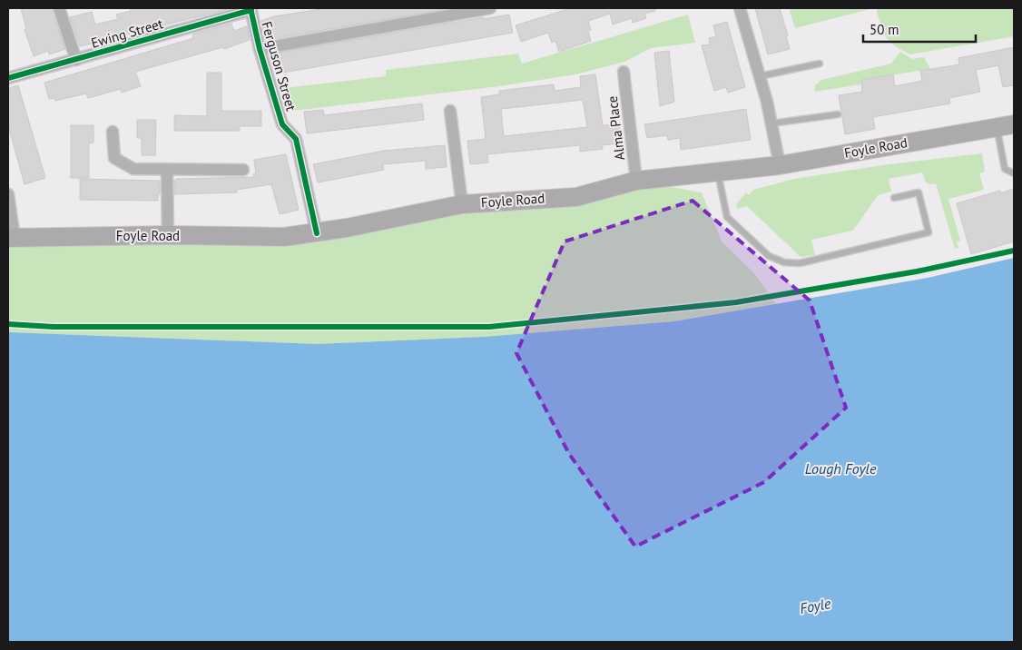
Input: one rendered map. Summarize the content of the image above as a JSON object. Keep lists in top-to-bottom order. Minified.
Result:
{"streets":{"main road":["Foyle Road"],"street":["Ewing Street","Ferguson Street","Alma Place"]},"crossings":[["Ewing Street","Ferguson Street"],["Ferguson Street","Foyle Road"],["Alma Place","Foyle Road"]],"water":["Lough Foyle","Foyle"],"scale_bar":"50 m"}
